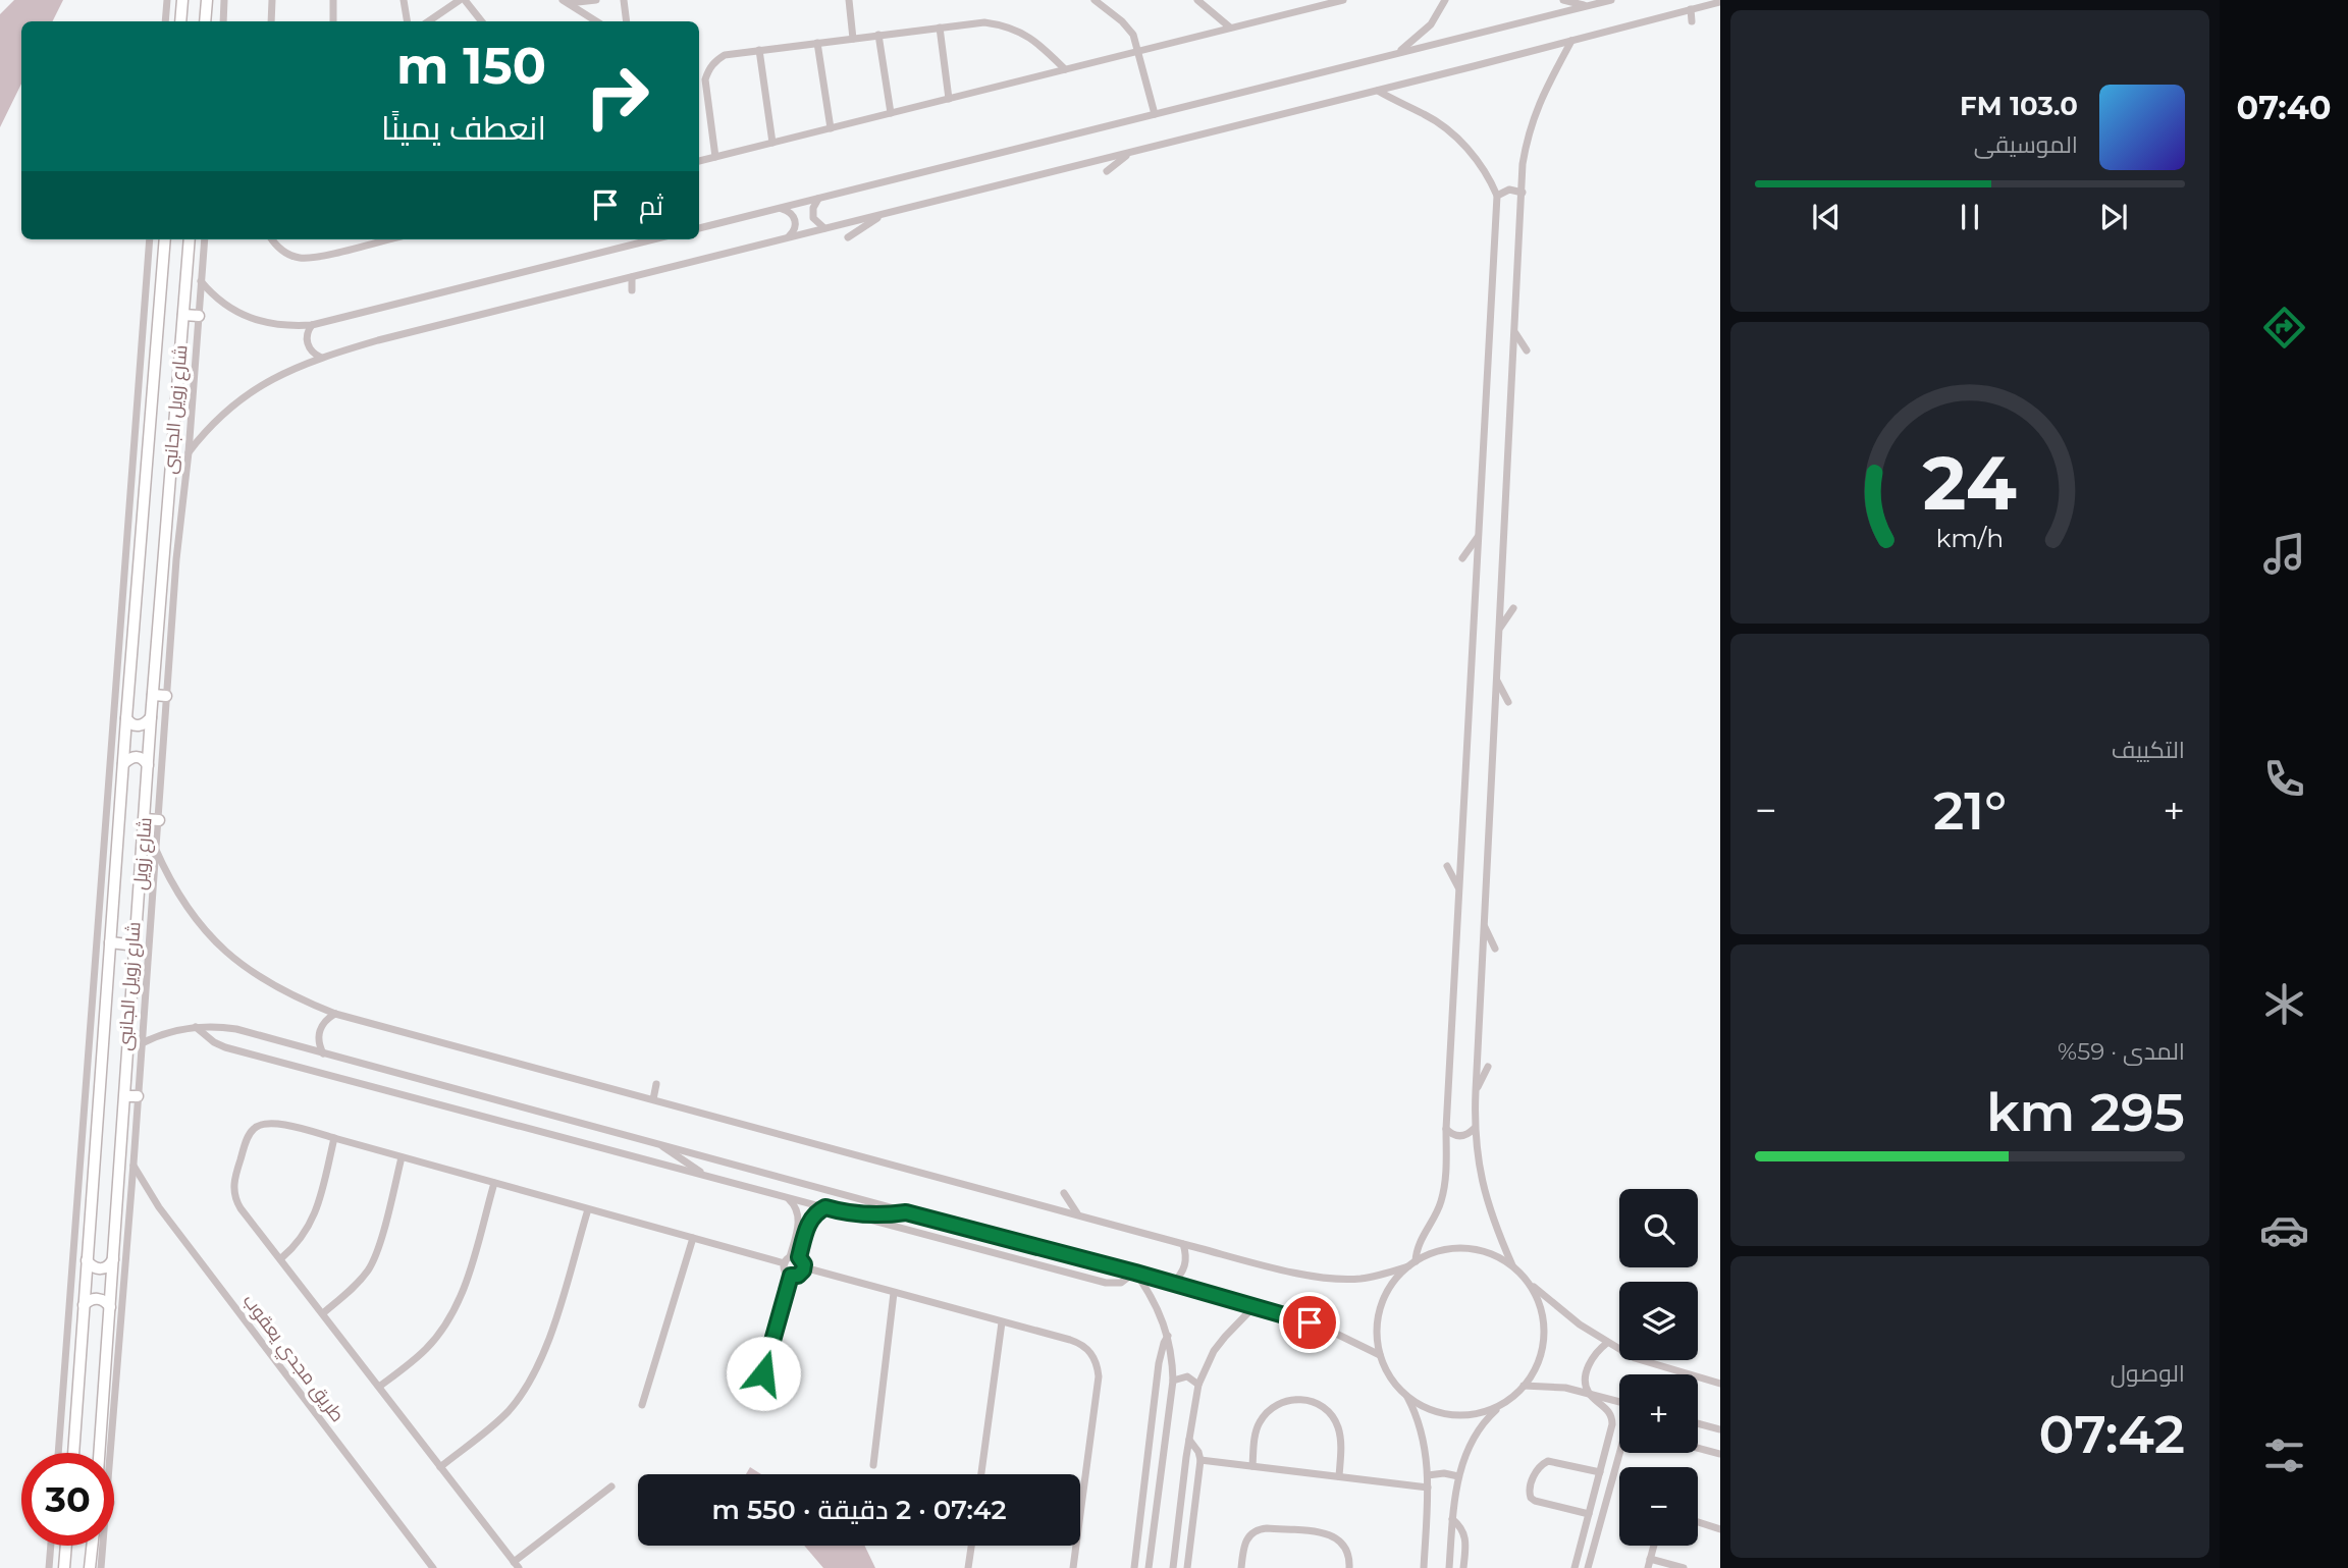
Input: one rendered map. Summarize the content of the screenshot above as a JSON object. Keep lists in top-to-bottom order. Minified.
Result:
{"streets":{"main road":["شارع زويل"],"street":["شارع زويل الجانبى","طريق مجدي يعقوب"]},"crossings":[["شارع زويل الجانبى","طريق مجدي يعقوب"]],"page":{"tabs":"07:40","turn":["150 m","انعطف يمينًا"],"song":["103.0 FM","الموسيقى"],"then":"ثم","tile":["التكييف",["المدى · 59%","295 km"],["الوصول","07:42"]],"heat":["−","21°","+"],"map_buttons":["+","−"],"limit":"30","trip":"07:42 · 2 دقيقة · 550 m","gauge":["24","km/h"]}}
